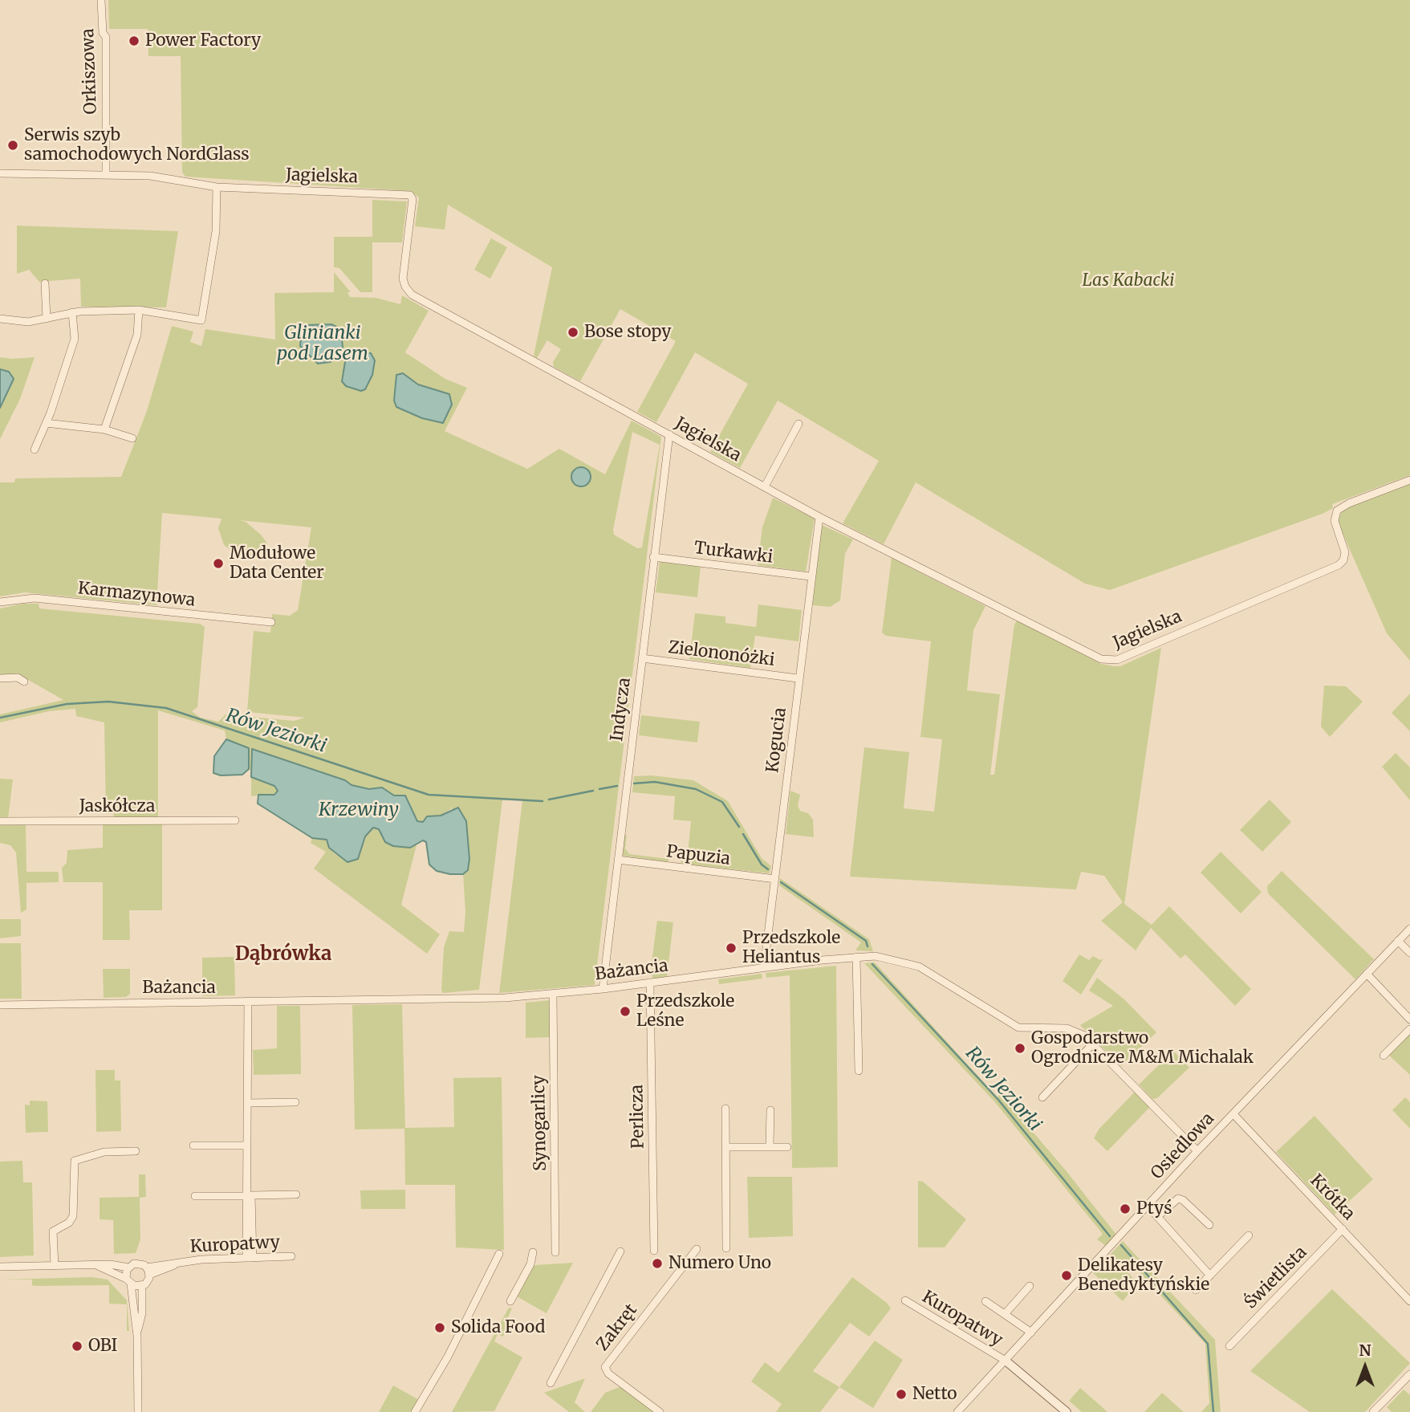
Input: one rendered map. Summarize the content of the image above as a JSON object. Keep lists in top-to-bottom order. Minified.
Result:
{"streets":{"street":["Orkiszowa","Jagielska","Turkawki","Karmazynowa","Zielononóżki","Indycza","Kogucia","Jaskółcza","Papuzia","Bażancia","Perlicza","Synogarlicy","Osiedlowa","Krótka","Kuropatwy","Świetlista","Zakręt"]},"crossings":[["Orkiszowa","Jagielska"],["Jagielska","Indycza"],["Jagielska","Kogucia"],["Turkawki","Indycza"],["Turkawki","Kogucia"],["Zielononóżki","Indycza"],["Zielononóżki","Kogucia"],["Indycza","Papuzia"],["Indycza","Bażancia"],["Kogucia","Papuzia"],["Kogucia","Bażancia"],["Bażancia","Perlicza"],["Bażancia","Synogarlicy"],["Bażancia","Osiedlowa"],["Osiedlowa","Krótka"],["Osiedlowa","Kuropatwy"],["Krótka","Świetlista"]],"districts":["Dąbrówka"],"water":["Glinianki pod Lasem","Rów Jeziorki","Krzewiny"],"parks":["Las Kabacki"],"places":["Power Factory","Serwis szyb samochodowych NordGlass","Bose stopy","Modułowe Data Center","Przedszkole Heliantus","Przedszkole Leśne","Gospodarstwo Ogrodnicze M&M Michalak","Ptyś","Numero Uno","Delikatesy Benedyktyńskie","Solida Food","OBI","Netto"],"north":"top"}
